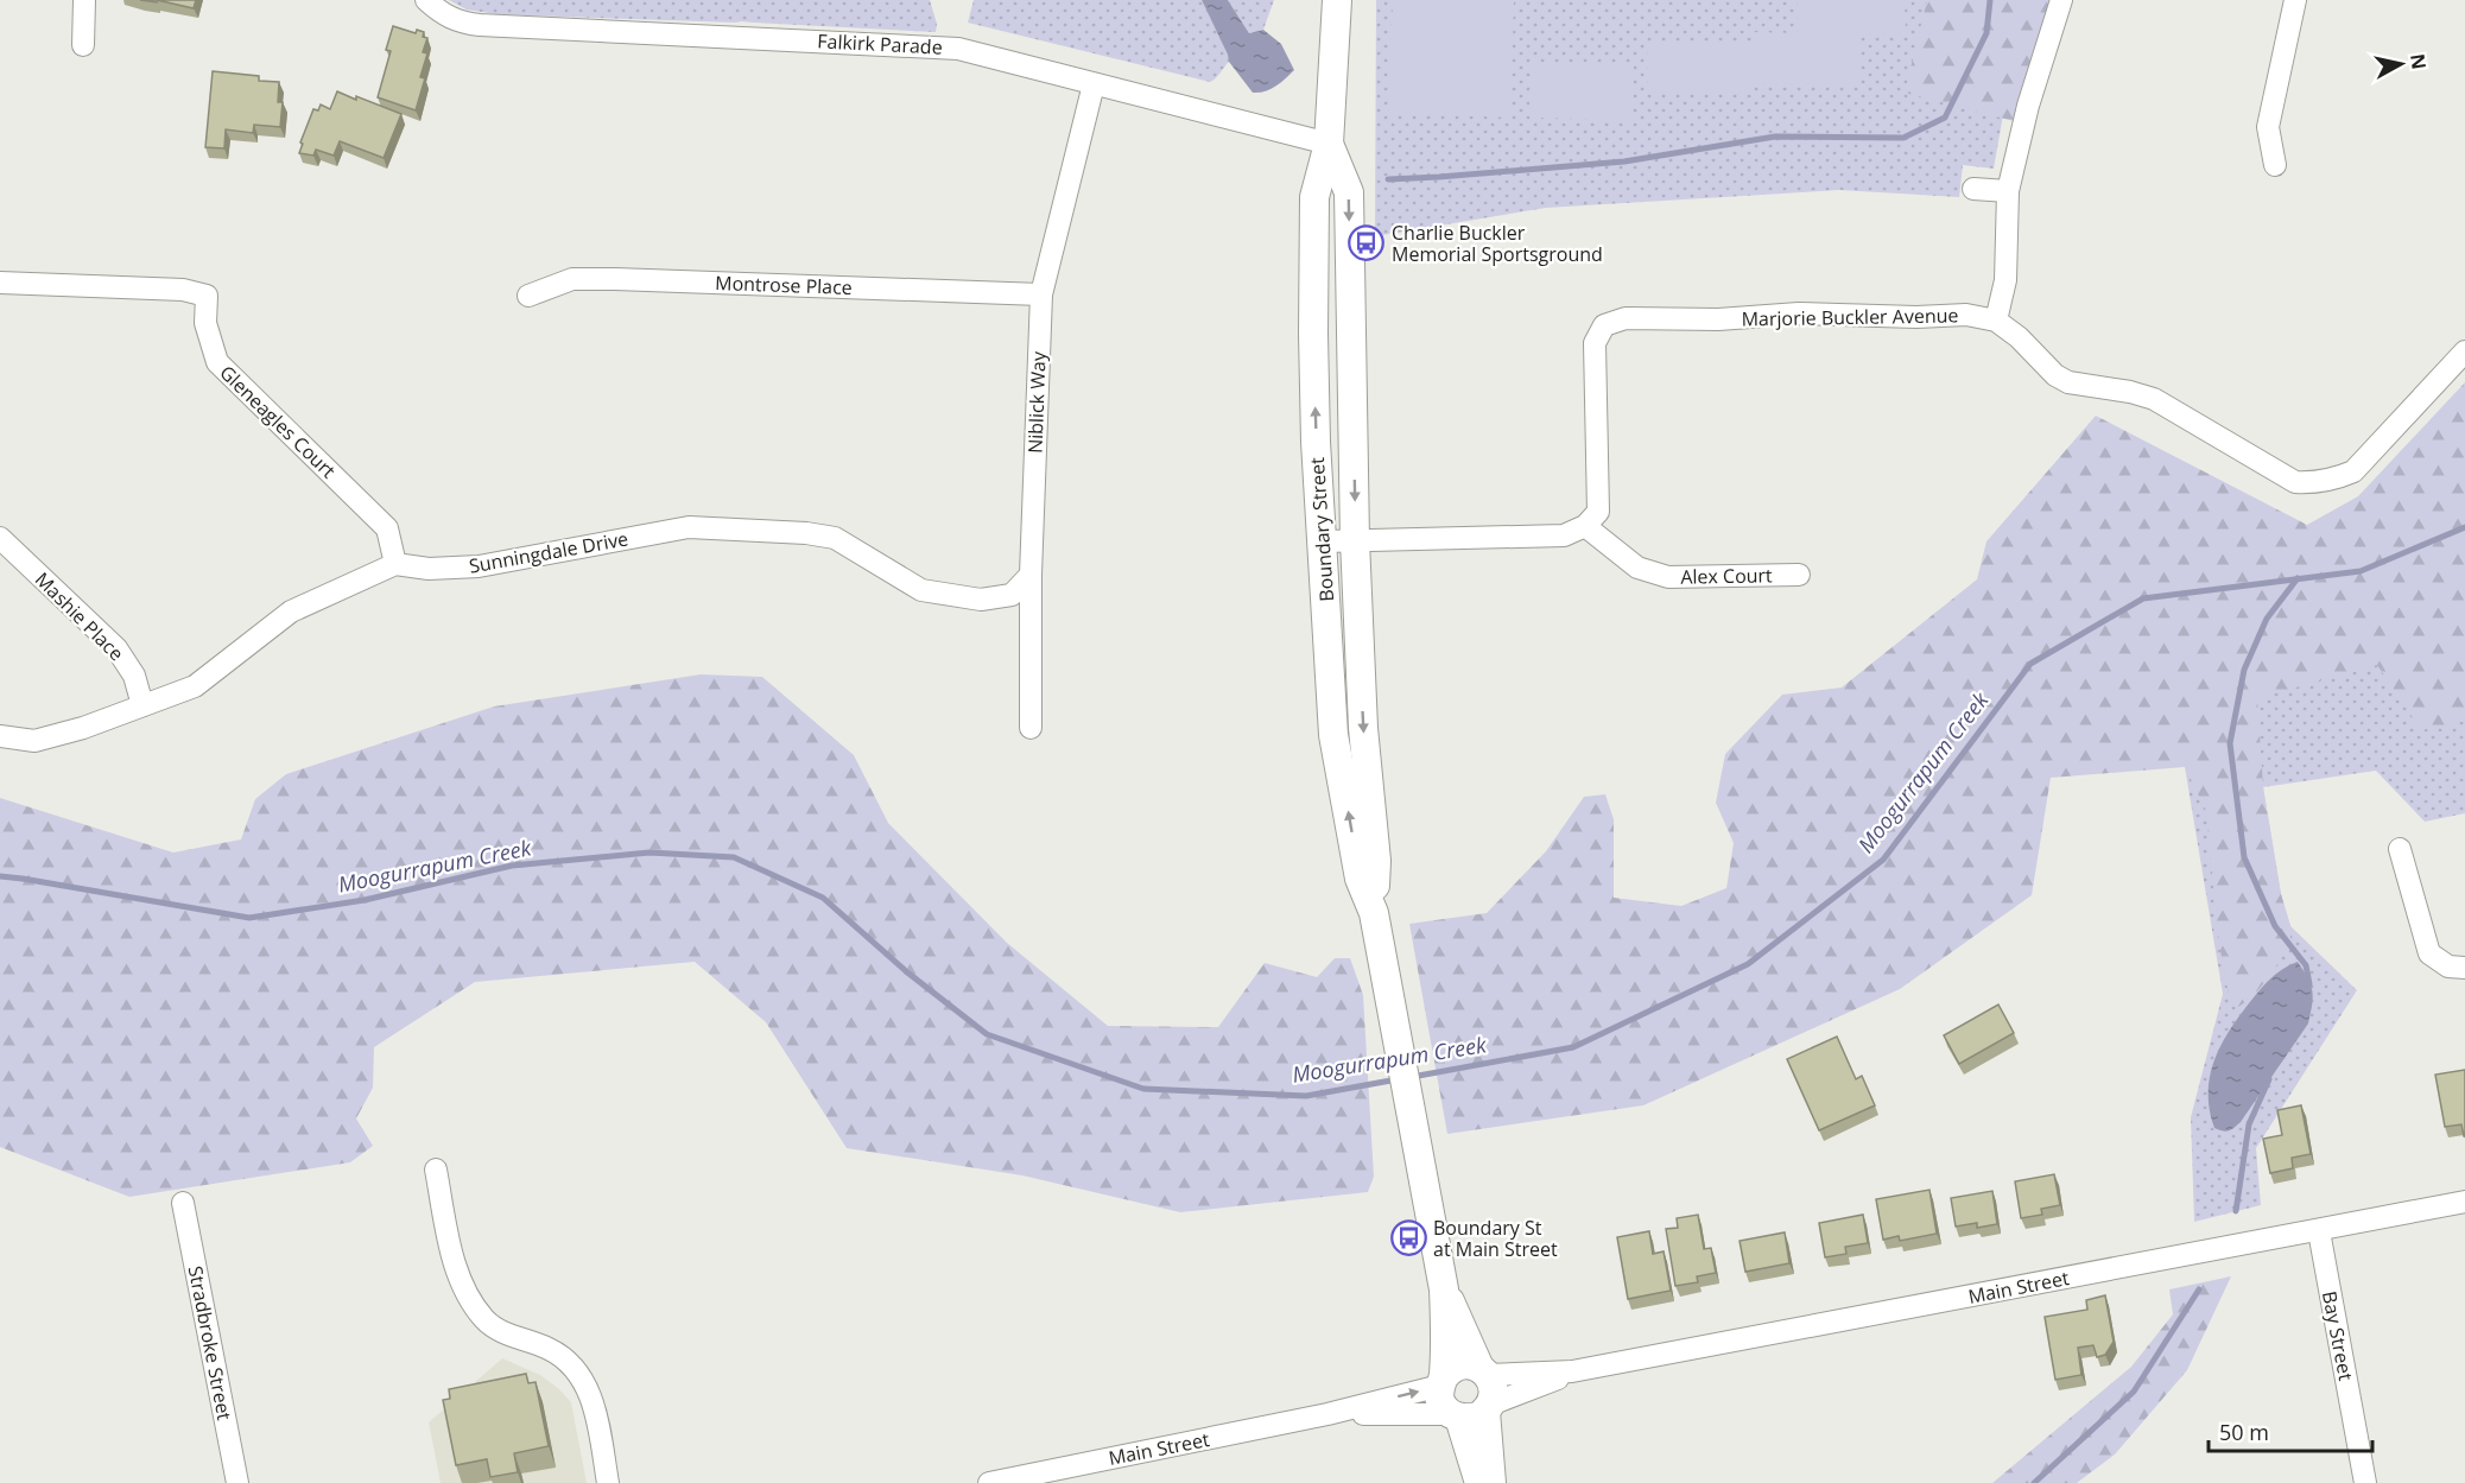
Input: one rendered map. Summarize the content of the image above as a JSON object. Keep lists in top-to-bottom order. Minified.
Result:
{"streets":{"street":["Falkirk Parade","Montrose Place","Marjorie Buckler Avenue","Niblick Way","Gleneagles Court","Boundary Street","Sunningdale Drive","Alex Court","Mashie Place","Main Street","Bay Street","Stradbroke Street"]},"crossings":[["Falkirk Parade","Niblick Way"],["Falkirk Parade","Boundary Street"],["Montrose Place","Niblick Way"],["Marjorie Buckler Avenue","Alex Court"],["Niblick Way","Sunningdale Drive"],["Gleneagles Court","Sunningdale Drive"],["Boundary Street","Main Street"],["Main Street","Bay Street"]],"water":["Moogurrapum Creek"],"places":{"bus stop":["Charlie Buckler Memorial Sportsground","Boundary St at Main Street"]},"scale_bar":"50 m","north":"right"}
